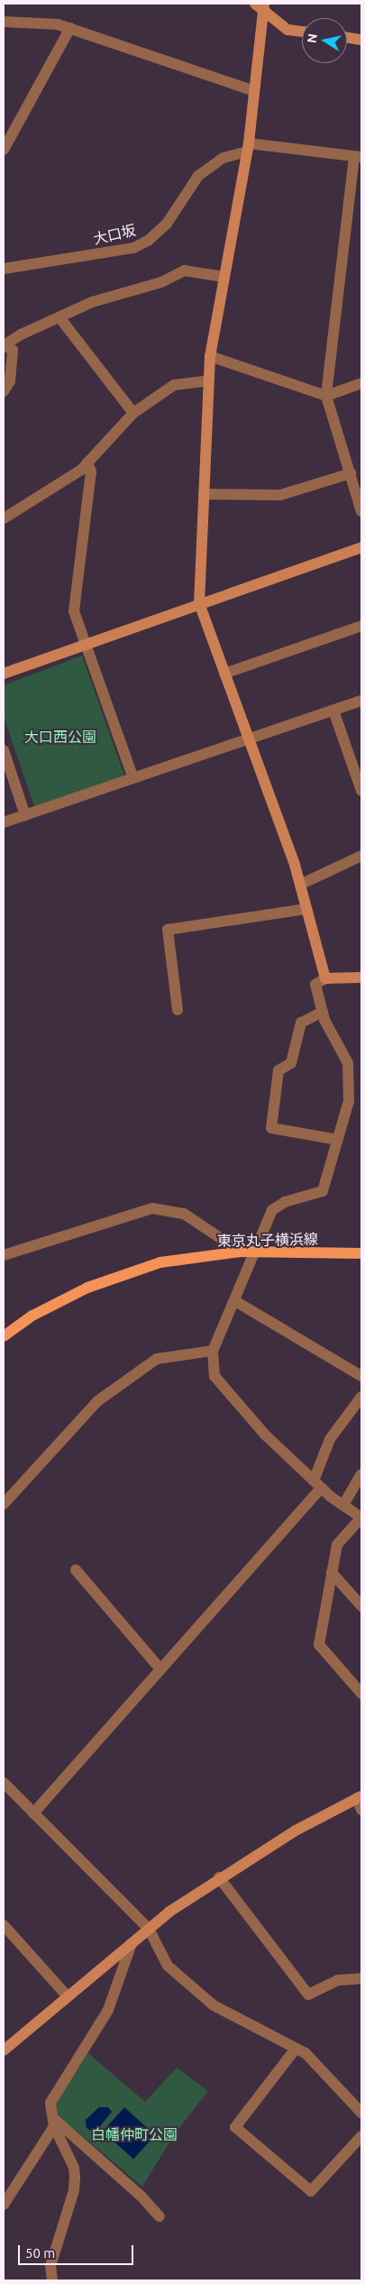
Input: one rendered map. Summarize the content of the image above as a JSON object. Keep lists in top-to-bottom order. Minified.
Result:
{"streets":{"main road":["東京丸子横浜線"],"street":["大口坂"]},"parks":["大口西公園","白幡仲町公園"],"scale_bar":"50 m","north":"left"}
